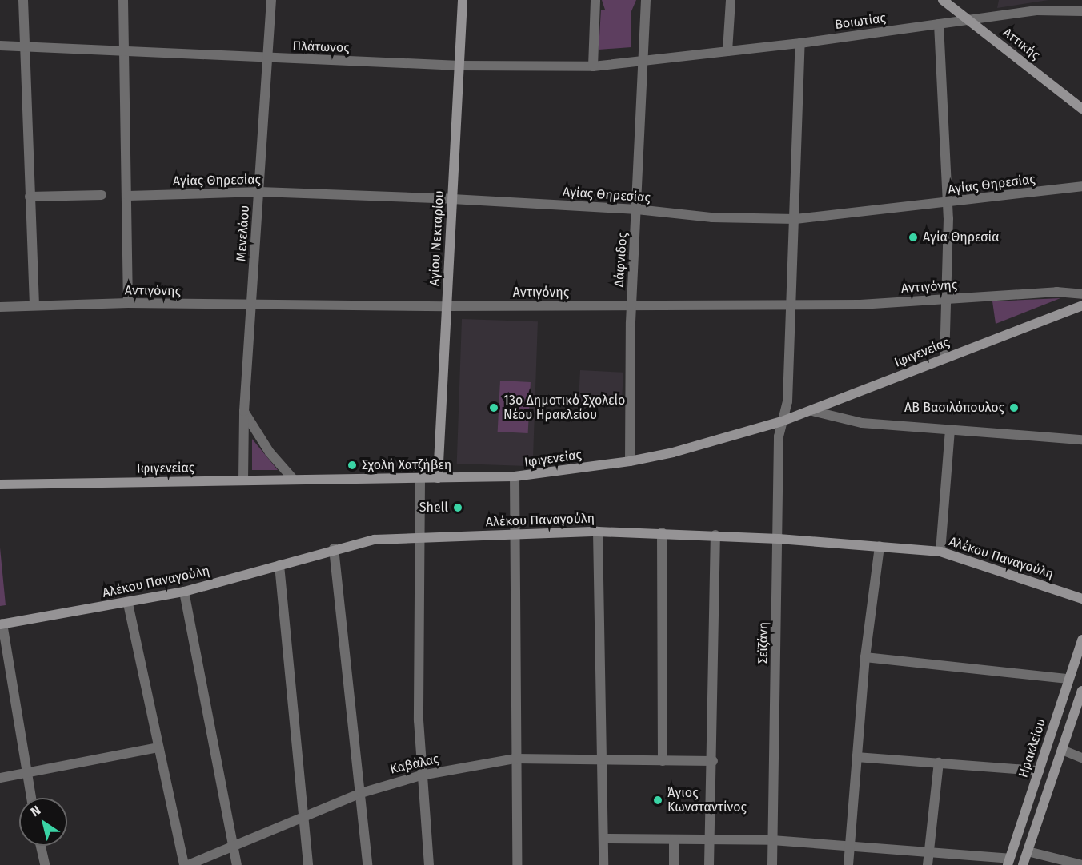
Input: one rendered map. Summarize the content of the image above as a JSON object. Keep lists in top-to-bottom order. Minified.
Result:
{"streets":{"street":["Βοιωτίας","Αττικής","Πλάτωνος","Αγίας Θηρεσίας","Μενελάου","Αγίου Νεκταρίου","Δάφνιδος","Αντιγόνης","Ιφιγενείας","Αλέκου Παναγούλη","Σεϊζάνη","Ηρακλείου","Καβάλας"]},"crossings":[["Βοιωτίας","Αττικής"],["Βοιωτίας","Πλάτωνος"],["Βοιωτίας","Δάφνιδος"],["Βοιωτίας","Σεϊζάνη"],["Πλάτωνος","Μενελάου"],["Πλάτωνος","Αγίου Νεκταρίου"],["Πλάτωνος","Δάφνιδος"],["Αγίας Θηρεσίας","Μενελάου"],["Αγίας Θηρεσίας","Αγίου Νεκταρίου"],["Αγίας Θηρεσίας","Δάφνιδος"],["Αγίας Θηρεσίας","Σεϊζάνη"],["Μενελάου","Αντιγόνης"],["Μενελάου","Ιφιγενείας"],["Αγίου Νεκταρίου","Αντιγόνης"],["Αγίου Νεκταρίου","Ιφιγενείας"],["Δάφνιδος","Αντιγόνης"],["Δάφνιδος","Ιφιγενείας"],["Αντιγόνης","Σεϊζάνη"],["Ιφιγενείας","Σεϊζάνη"],["Αλέκου Παναγούλη","Σεϊζάνη"]],"places":["Αγία Θηρεσία","13ο Δημοτικό Σχολείο Νέου Ηρακλείου","ΑΒ Βασιλόπουλος","Σχολή Χατζήβεη","Shell","Άγιος Κωνσταντίνος"],"north":"top left"}
